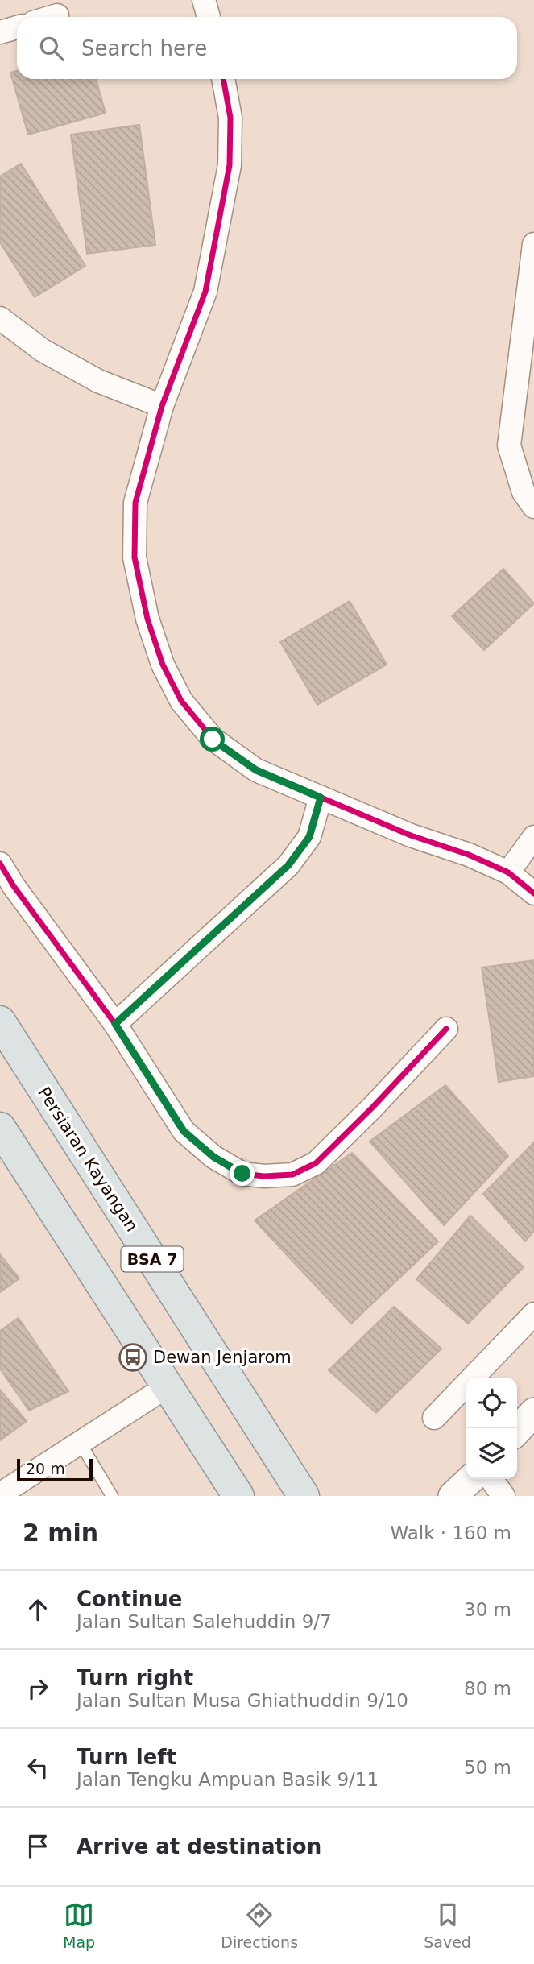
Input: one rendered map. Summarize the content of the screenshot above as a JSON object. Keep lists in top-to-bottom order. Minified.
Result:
{"streets":{"main road":["Persiaran Kayangan","BSA 7"]},"places":{"bus stop":["Dewan Jenjarom"]},"scale_bar":"20 m","page":{"search":"Search here","scale":"20 m","heading":["2 min","Walk · 160 m"],"list":[["Continue","Jalan Sultan Salehuddin 9/7","30 m"],["Turn right","Jalan Sultan Musa Ghiathuddin 9/10","80 m"],["Turn left","Jalan Tengku Ampuan Basik 9/11","50 m"],"Arrive at destination"],"nav":["Map","Directions","Saved"]}}
